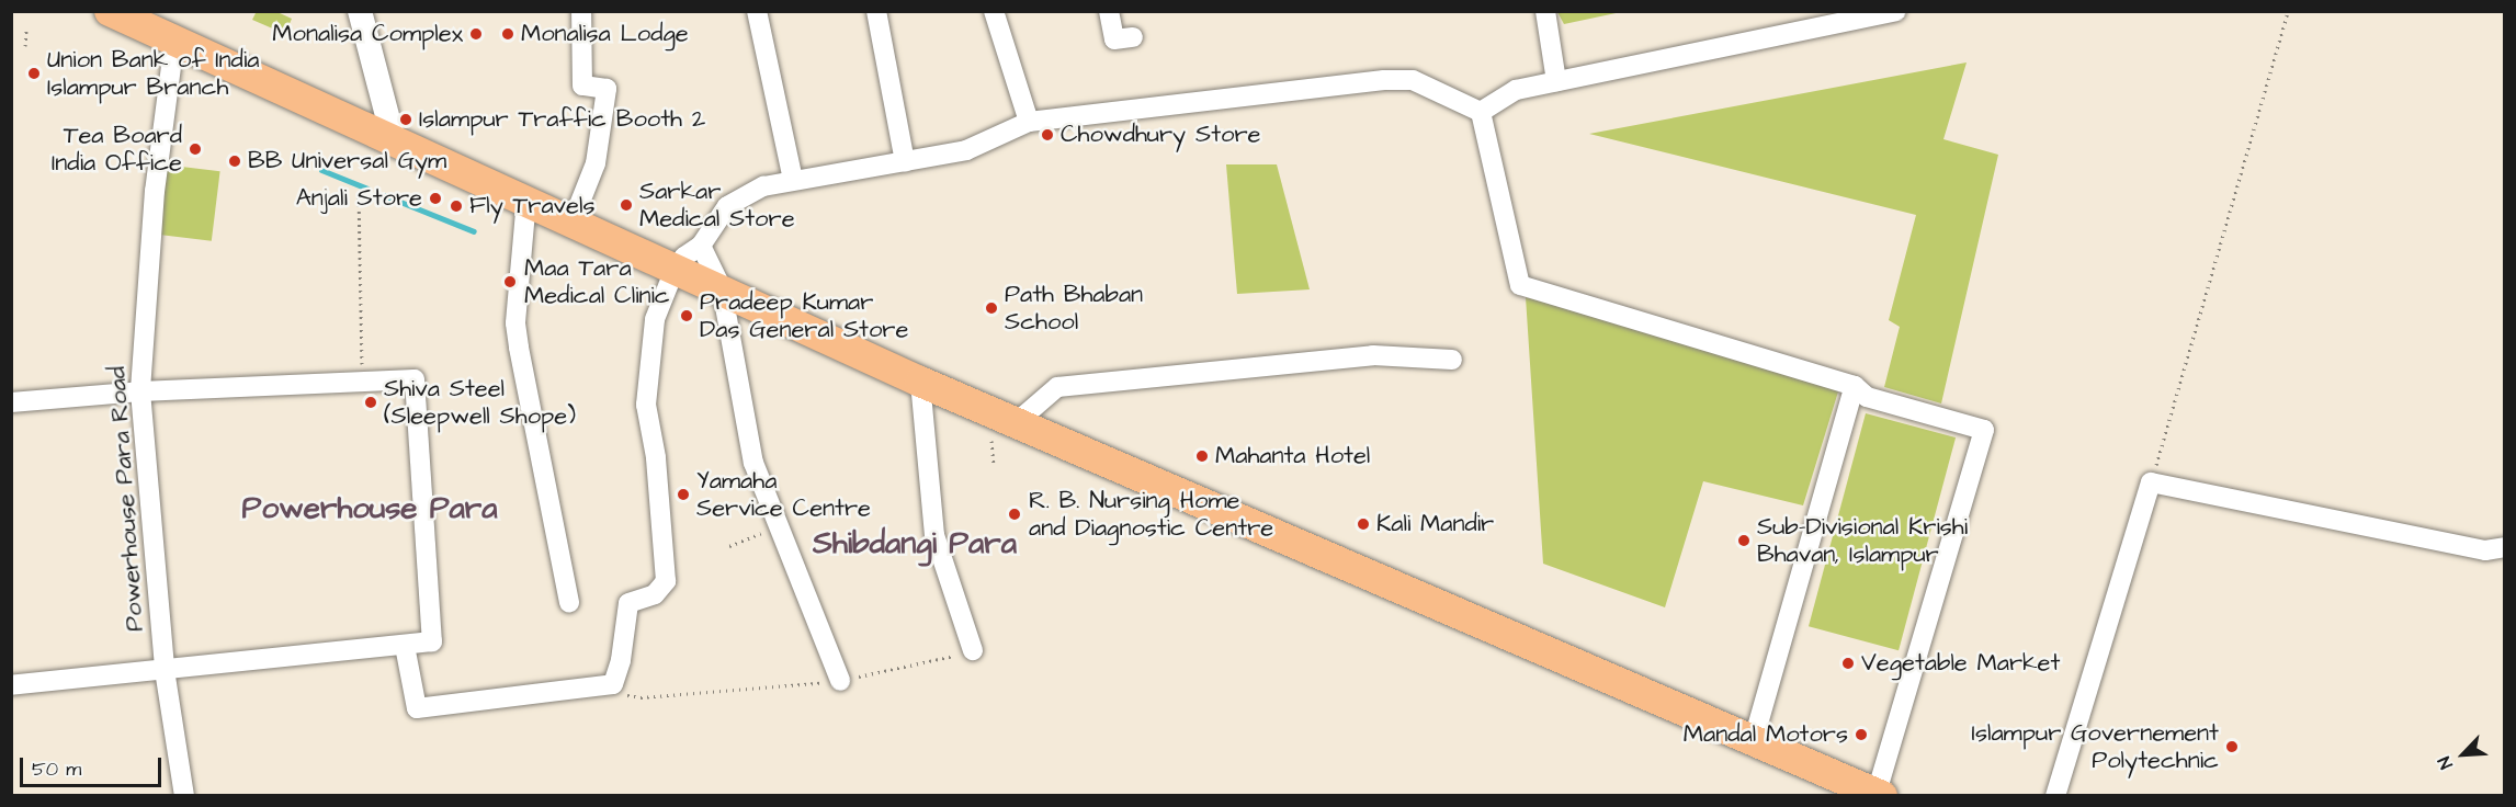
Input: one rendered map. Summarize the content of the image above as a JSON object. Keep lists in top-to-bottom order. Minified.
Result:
{"streets":{"street":["Powerhouse Para Road"]},"districts":["Powerhouse Para","Shibdangi Para"],"places":["Monalisa Complex","Monalisa Lodge","Union Bank of India Islampur Branch","Islampur Traffic Booth 2","Chowdhury Store","Tea Board India Office","BB Universal Gym","Anjali Store","Sarkar Medical Store","Fly Travels","Maa Tara Medical Clinic","Path Bhaban School","Pradeep Kumar Das General Store","Shiva Steel (Sleepwell Shope)","Mahanta Hotel","Yamaha Service Centre","R. B. Nursing Home and Diagnostic Centre","Kali Mandir","Sub-Divisional Krishi Bhavan, Islampur","Vegetable Market","Mandal Motors","Islampur Governement Polytechnic"],"scale_bar":"50 m","north":"bottom left"}
